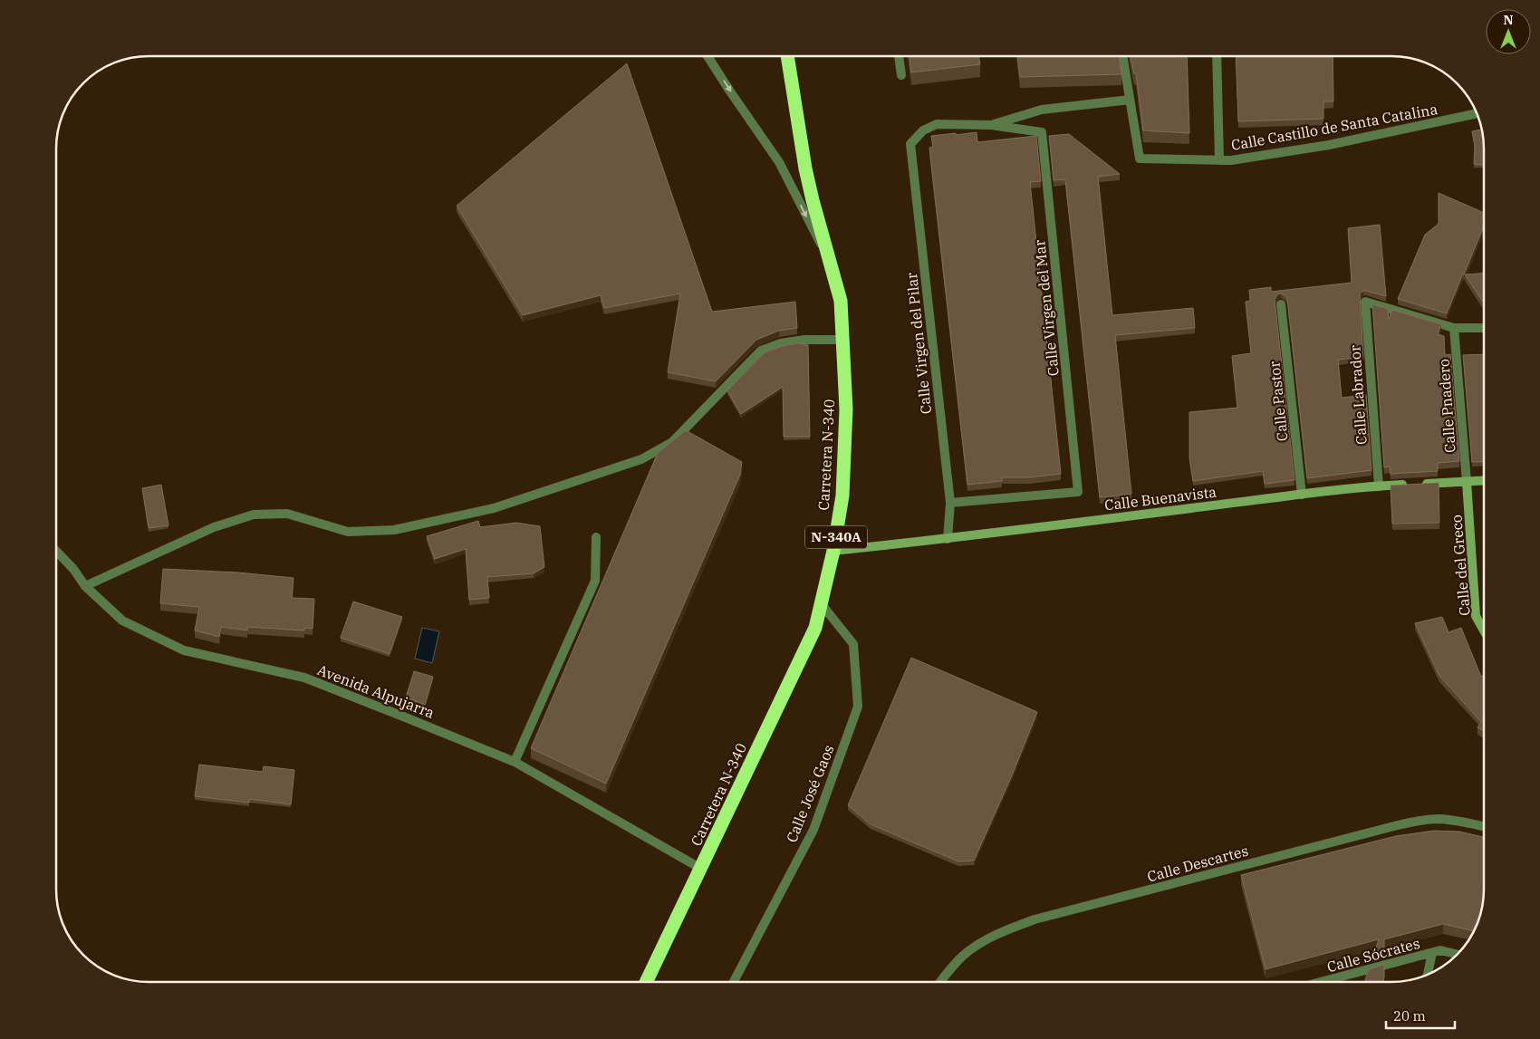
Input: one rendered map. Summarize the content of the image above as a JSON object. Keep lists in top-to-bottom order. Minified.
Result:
{"streets":{"highway":["Carretera N-340","N-340A"],"street":["Calle Castillo de Santa Catalina","Calle Virgen del Mar","Calle Virgen del Pilar","Calle Labrador","Calle Pastor","Calle Pnadero","Calle Buenavista","Calle del Greco","Avenida Alpujarra","Calle José Gaos","Calle Descartes","Calle Sócrates"]},"crossings":[["Calle Virgen del Mar","Calle Virgen del Pilar"],["Calle Virgen del Pilar","Calle Buenavista"],["Calle Labrador","Calle Pnadero"],["Calle Labrador","Calle Buenavista"],["Calle Pastor","Calle Buenavista"],["Calle Pnadero","Calle Buenavista"],["Calle Pnadero","Calle del Greco"],["Carretera N-340","Calle Buenavista"],["Carretera N-340","Avenida Alpujarra"],["Carretera N-340","Calle José Gaos"],["Calle Buenavista","Calle del Greco"]],"scale_bar":"20 m","north":"top"}
